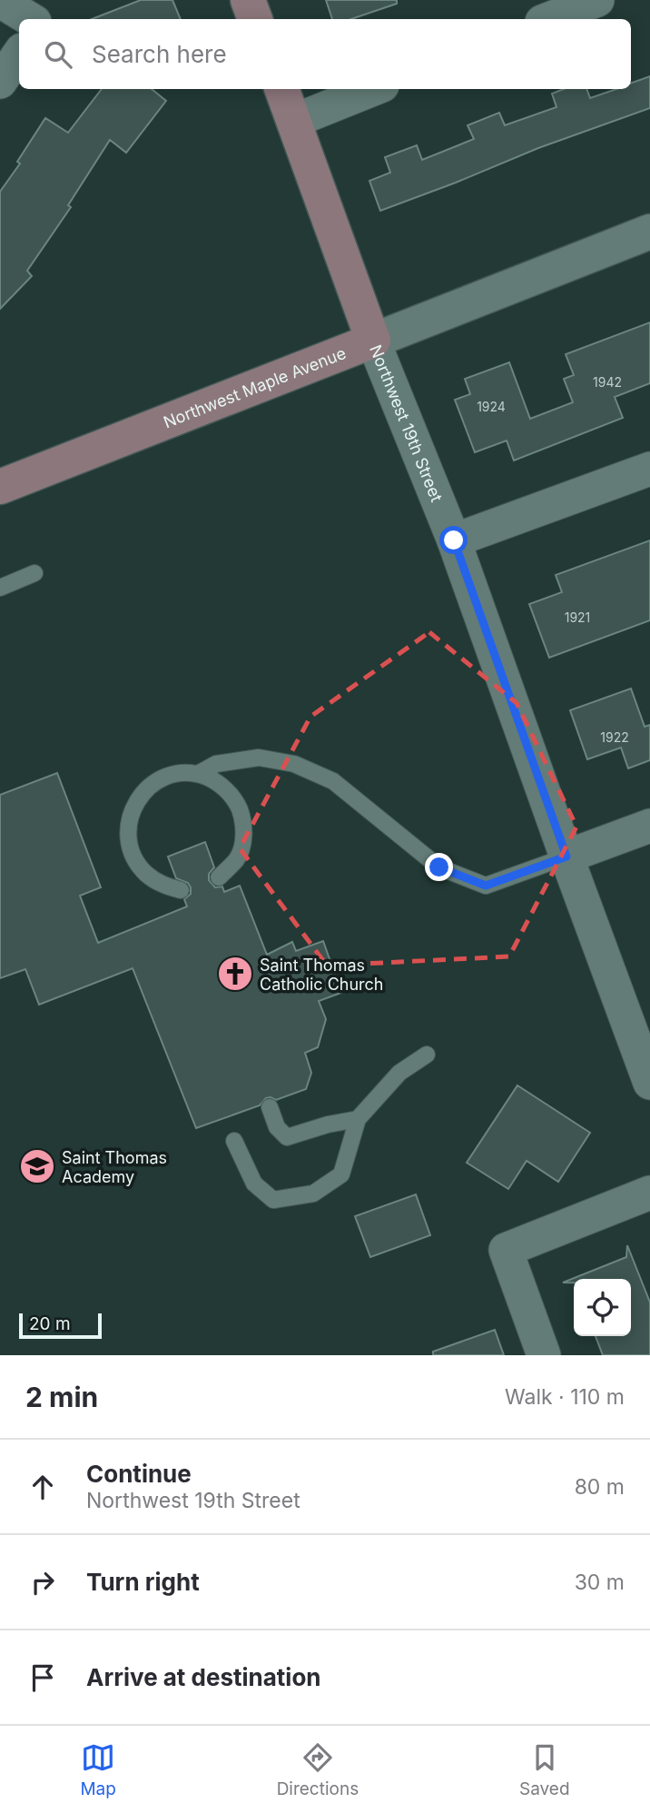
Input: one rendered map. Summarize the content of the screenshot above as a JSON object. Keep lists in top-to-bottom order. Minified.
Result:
{"streets":{"main road":["Northwest Maple Avenue","Northwest 19th Street"]},"crossings":[["Northwest Maple Avenue","Northwest 19th Street"]],"places":{"church":["Saint Thomas Catholic Church"],"school or university":["Saint Thomas Academy"]},"house_numbers":["1942","1924","1921","1922"],"scale_bar":"20 m","page":{"search":"Search here","scale":"20 m","heading":["2 min","Walk · 110 m"],"list":[["Continue","Northwest 19th Street","80 m"],["Turn right","30 m"],"Arrive at destination"],"nav":["Map","Directions","Saved"]}}
